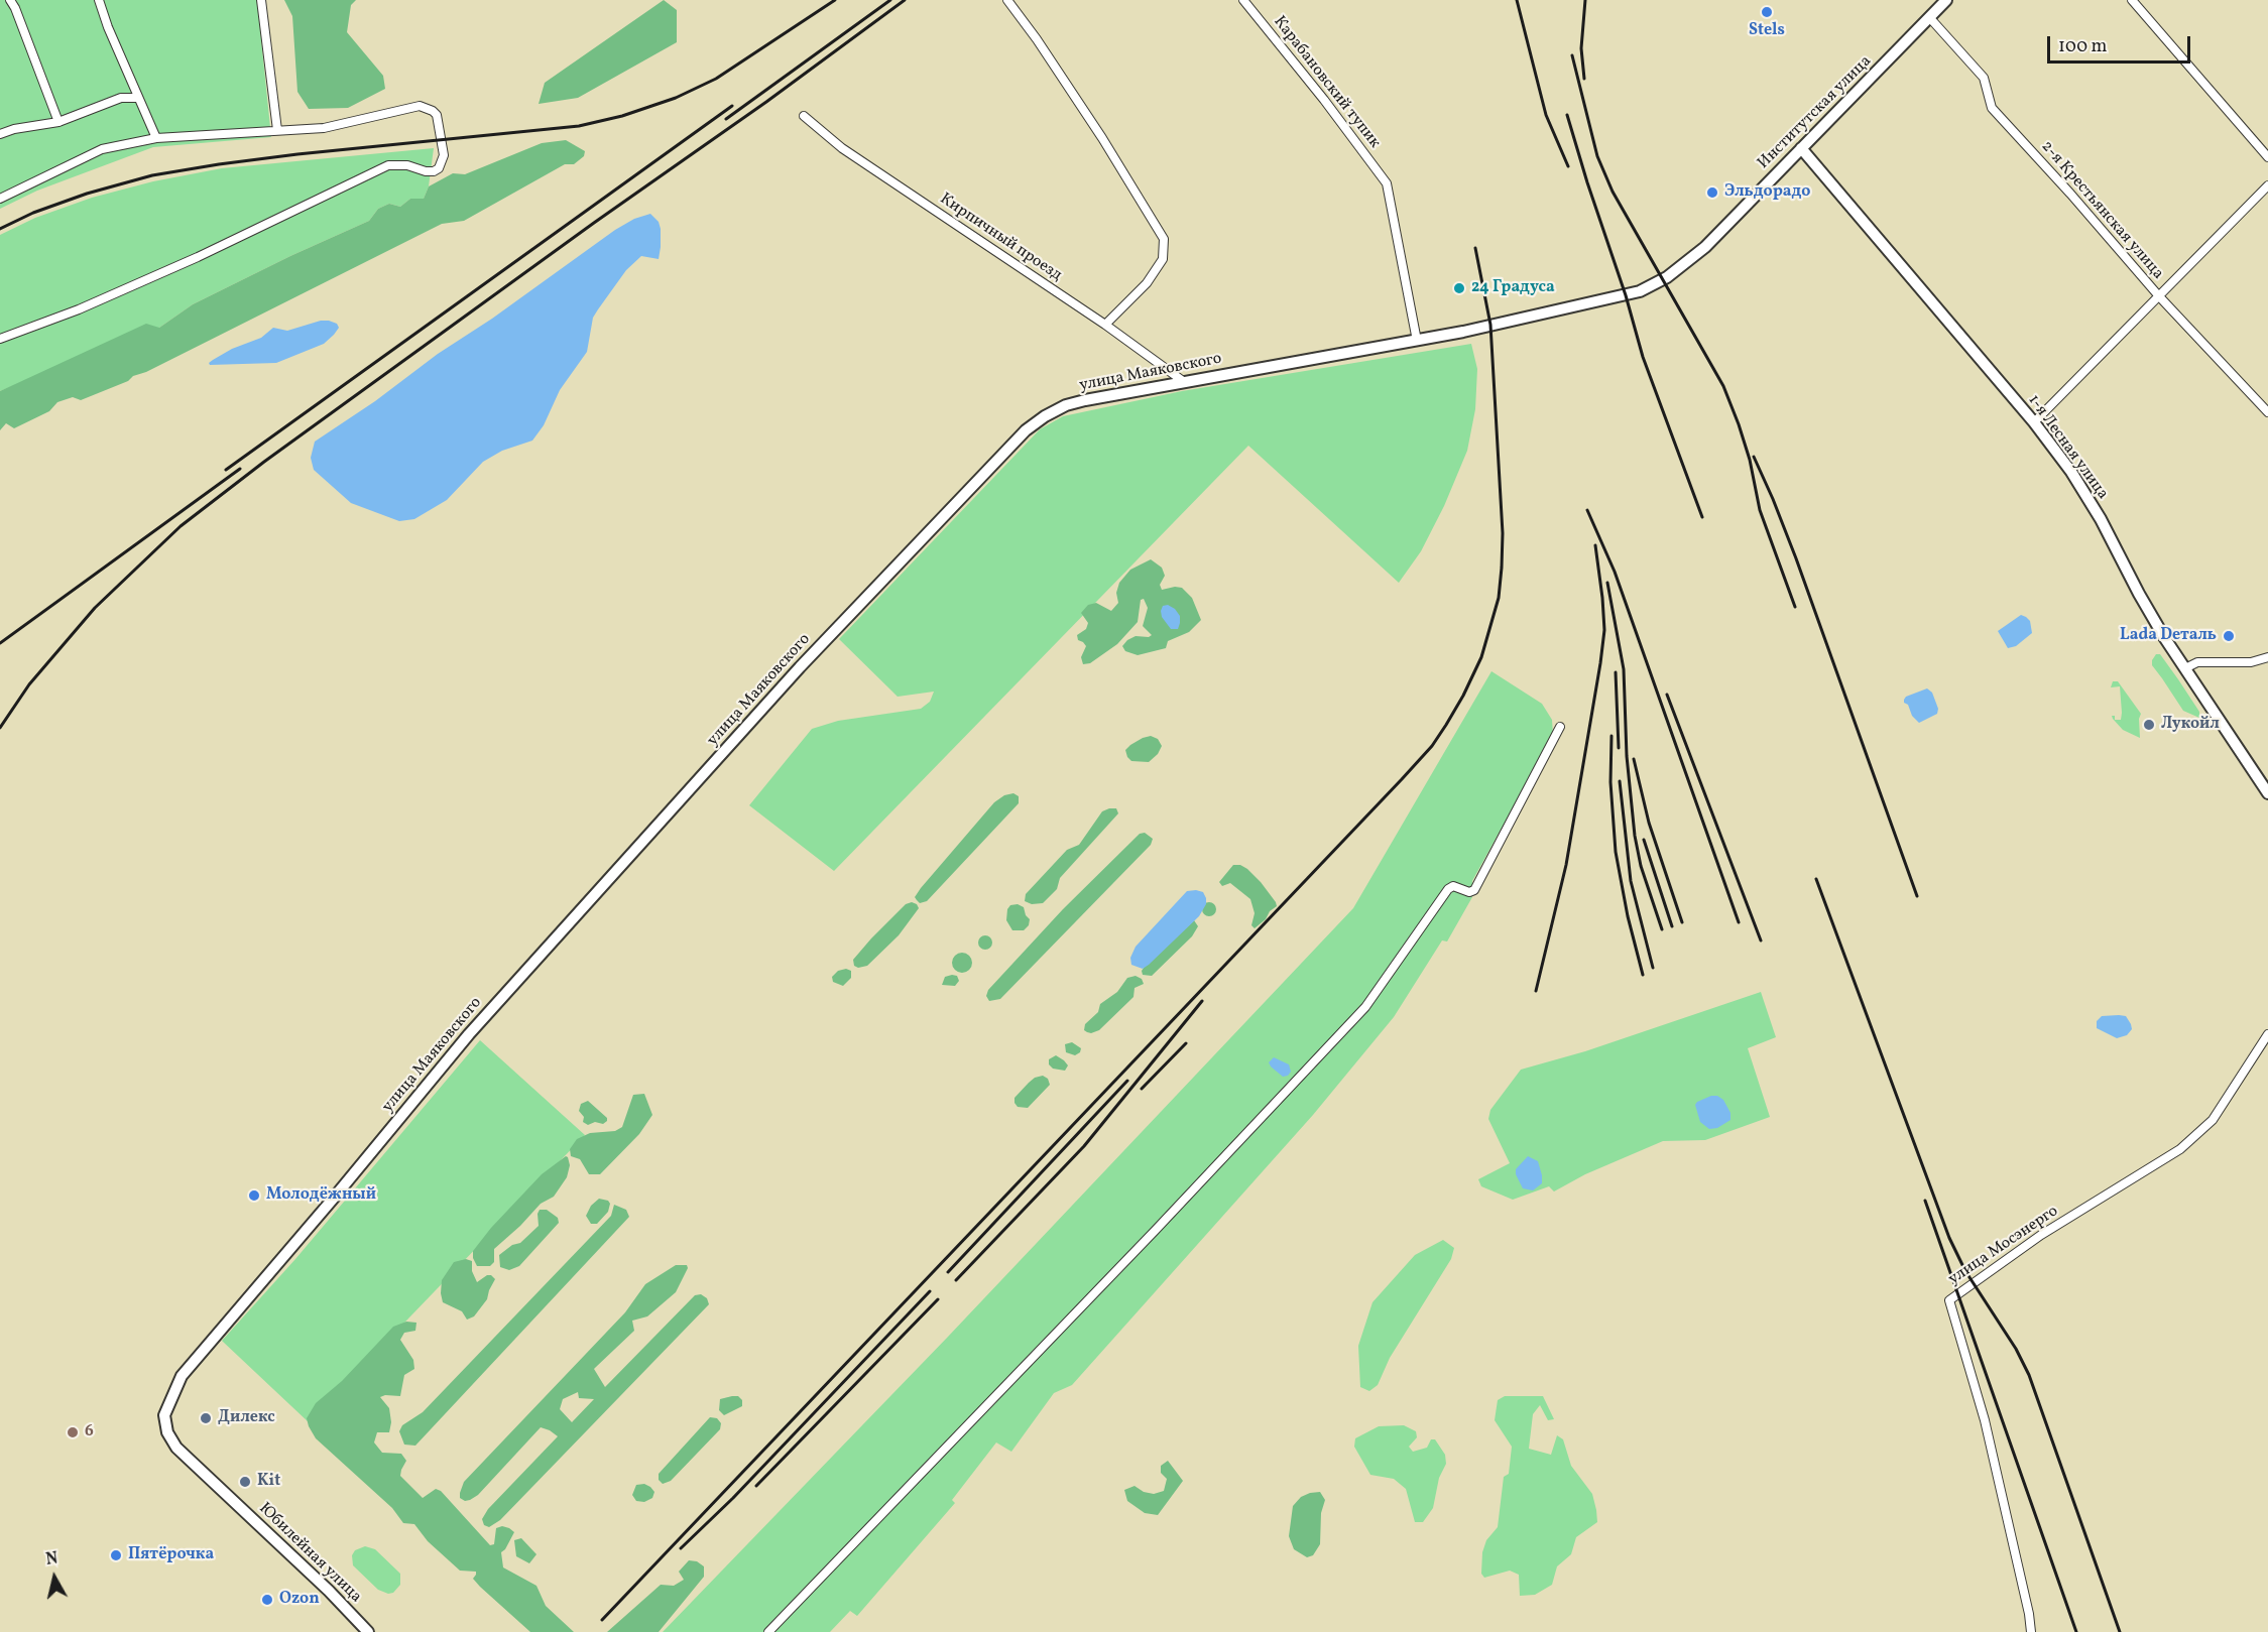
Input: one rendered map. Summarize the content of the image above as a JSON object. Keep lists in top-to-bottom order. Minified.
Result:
{"streets":{"street":["Карабановский тупик","Институтская улица","2-я Крестьянская улица","Кирпичный проезд","улица Маяковского","1-я Лесная улица","улица Мосэнерго","Юбилейная улица"]},"crossings":[["Карабановский тупик","улица Маяковского"],["Институтская улица","2-я Крестьянская улица"],["Институтская улица","улица Маяковского"],["Институтская улица","1-я Лесная улица"],["Кирпичный проезд","улица Маяковского"],["улица Маяковского","Юбилейная улица"]],"places":["Stels","Эльдорадо","24 Градуса","Lada Dеталь","Лукойл","Молодёжный","Дилекс","6","Kit","Пятёрочка","Ozon"],"scale_bar":"100 m","north":"top"}
